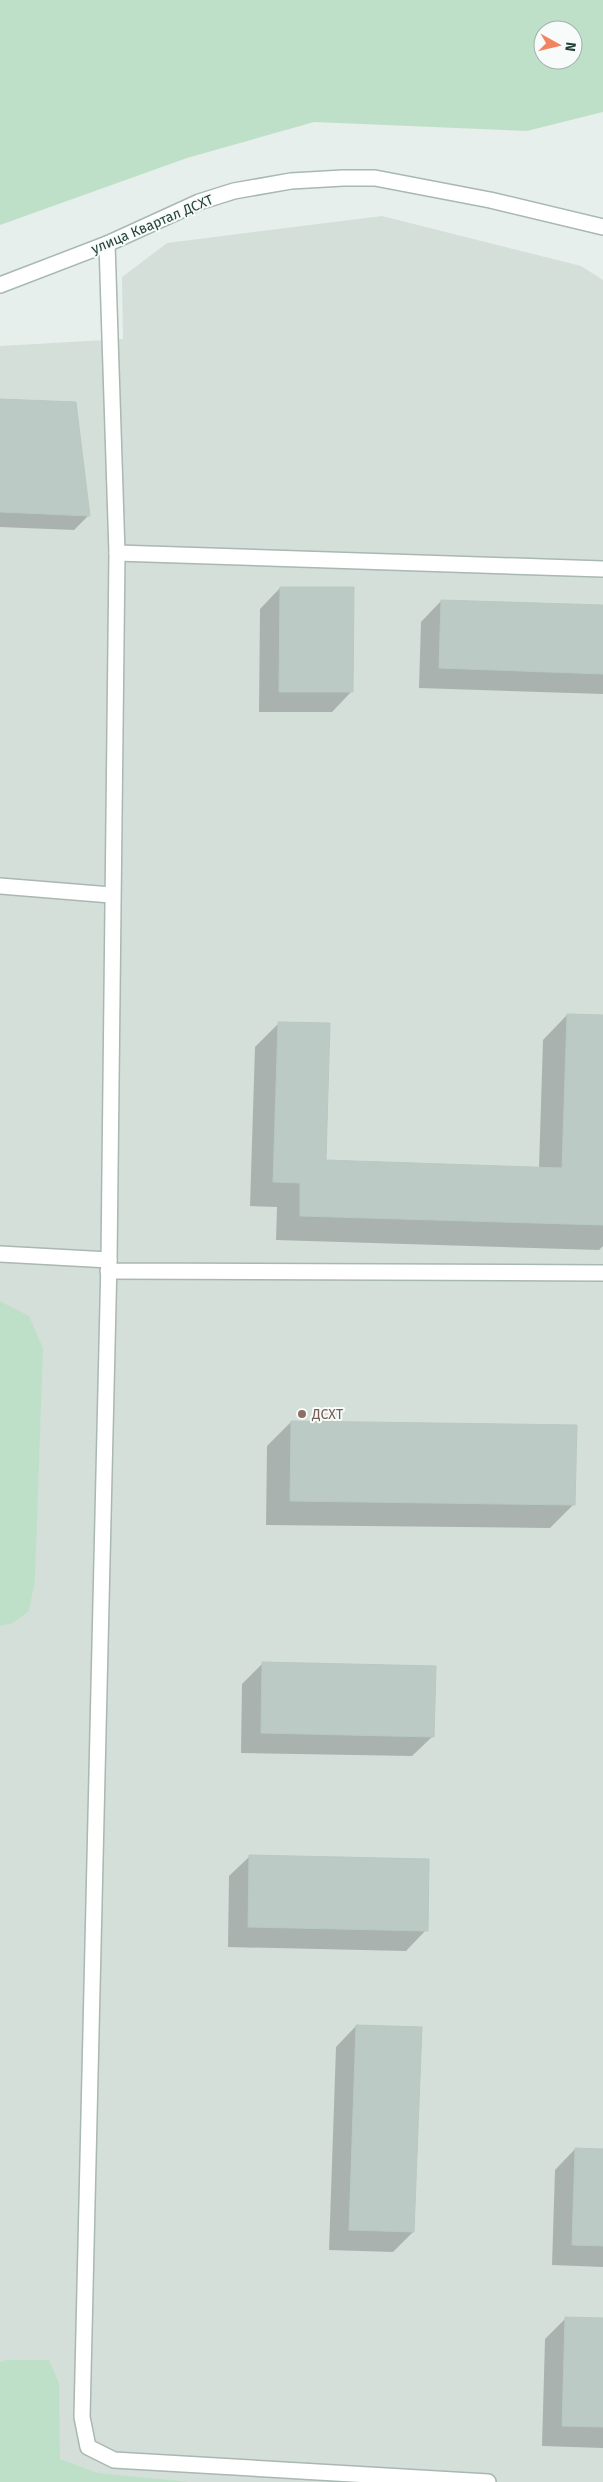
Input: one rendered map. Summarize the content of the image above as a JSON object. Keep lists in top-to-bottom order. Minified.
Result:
{"streets":{"street":["улица Квартал ДСХТ"]},"places":["ДСХТ"],"north":"right"}
